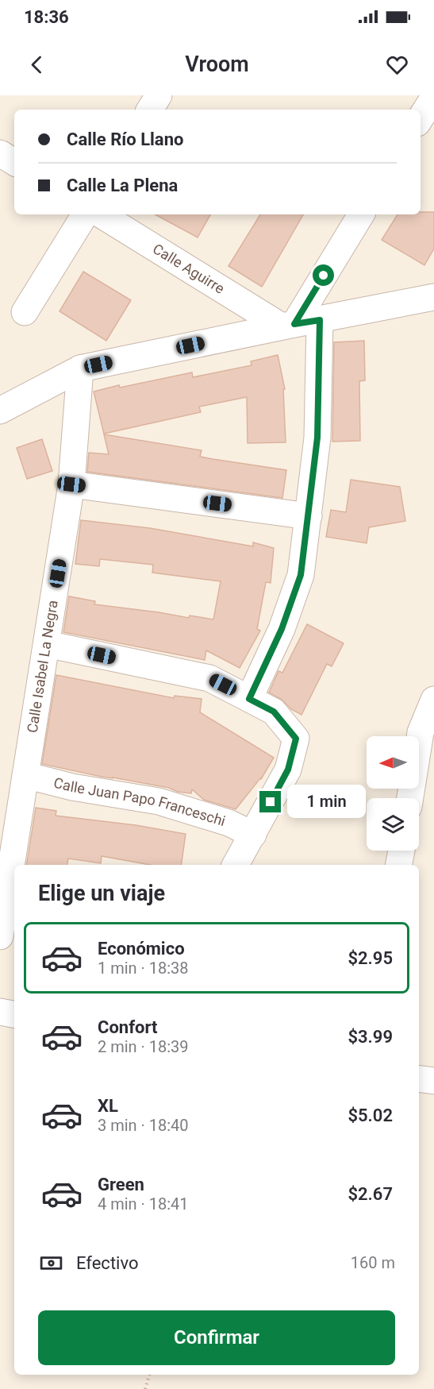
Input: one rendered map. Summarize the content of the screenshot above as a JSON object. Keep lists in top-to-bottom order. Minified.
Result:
{"streets":{"street":["Calle Aguirre","Calle Isabel La Negra","Calle Juan Papo Franceschi"]},"crossings":[["Calle Isabel La Negra","Calle Juan Papo Franceschi"]],"north":"left","page":{"status":"18:36","header":"Vroom","banner":["Calle Río Llano","Calle La Plena"],"bubble":"1 min","heading":"Elige un viaje","list":[{"name":"Económico","note":"1 min · 18:38","value":"$2.95"},{"name":"Confort","note":"2 min · 18:39","value":"$3.99"},{"name":"XL","note":"3 min · 18:40","value":"$5.02"},{"name":"Green","note":"4 min · 18:41","value":"$2.67"}],"pay":["Efectivo","160 m"],"buttons":"Confirmar"}}
